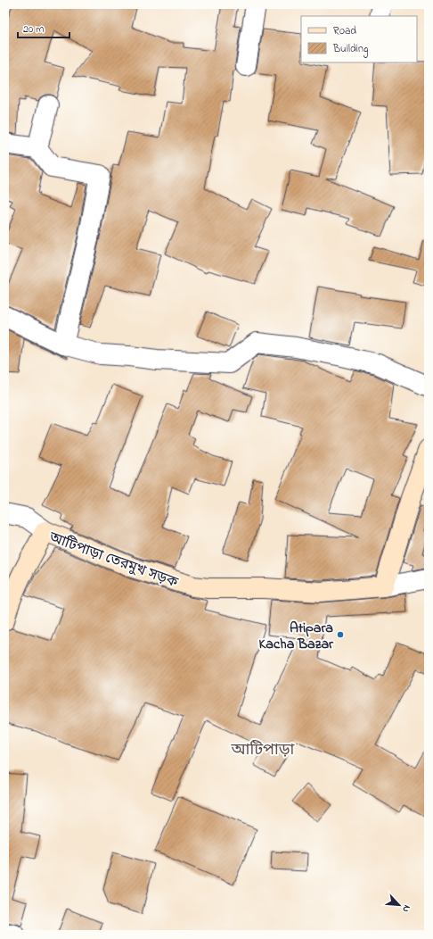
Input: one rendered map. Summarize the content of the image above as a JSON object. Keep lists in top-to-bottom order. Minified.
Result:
{"streets":{"main road":["আটিপাড়া তেরমুখ সড়ক"]},"districts":["আটিপাড়া"],"places":["Atipara Kacha Bazar"],"legend":["Road","Building"],"scale_bar":"20 m","north":"bottom right"}
